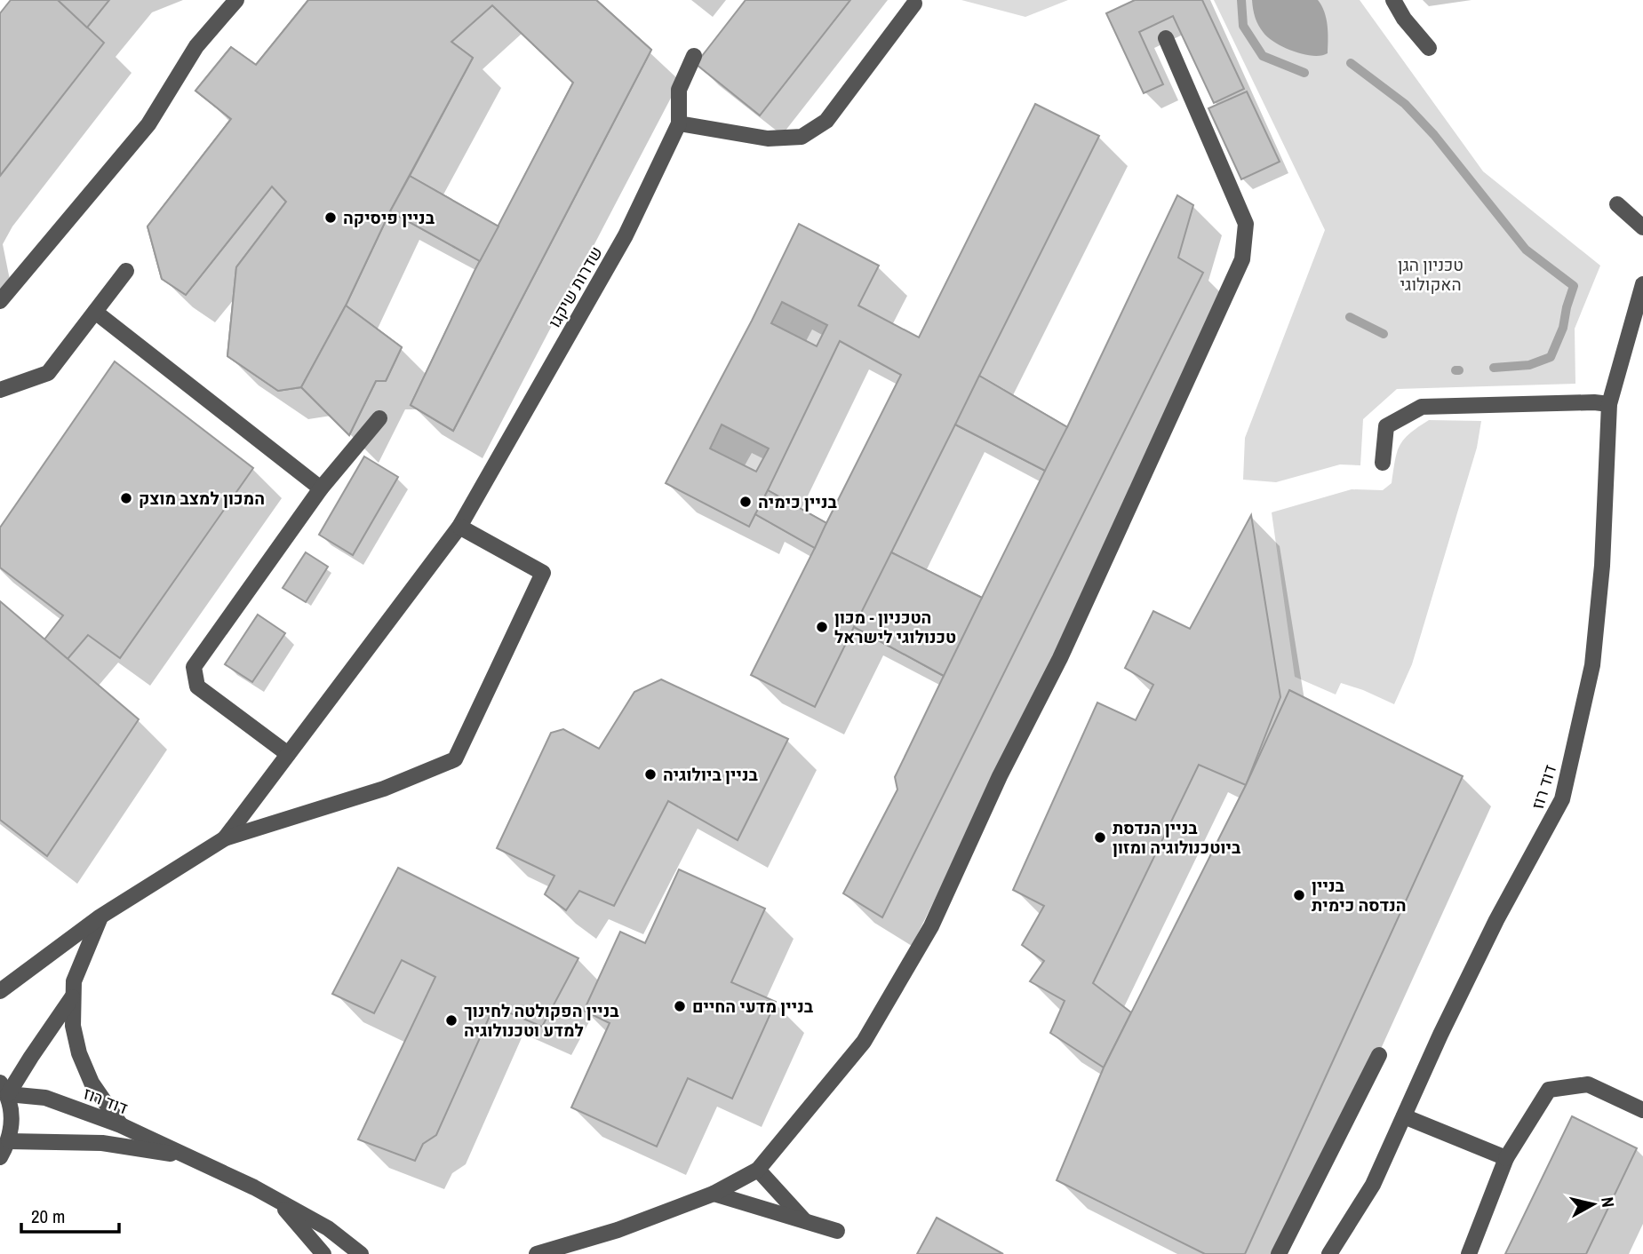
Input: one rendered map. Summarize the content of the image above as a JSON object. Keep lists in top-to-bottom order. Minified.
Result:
{"streets":{"street":["שדרות שיקגו","דוד רוז"]},"parks":["טכניון הגן האקולוגי"],"places":["בניין פיסיקה","המכון למצב מוצק","בניין כימיה","הטכניון - מכון טכנולוגי לישראל","בניין ביולוגיה","בניין הנדסת ביוטכנולוגיה ומזון","בניין הנדסה כימית","בניין מדעי החיים","בניין הפקולטה לחינוך למדע וטכנולוגיה"],"scale_bar":"20 m","north":"right"}
